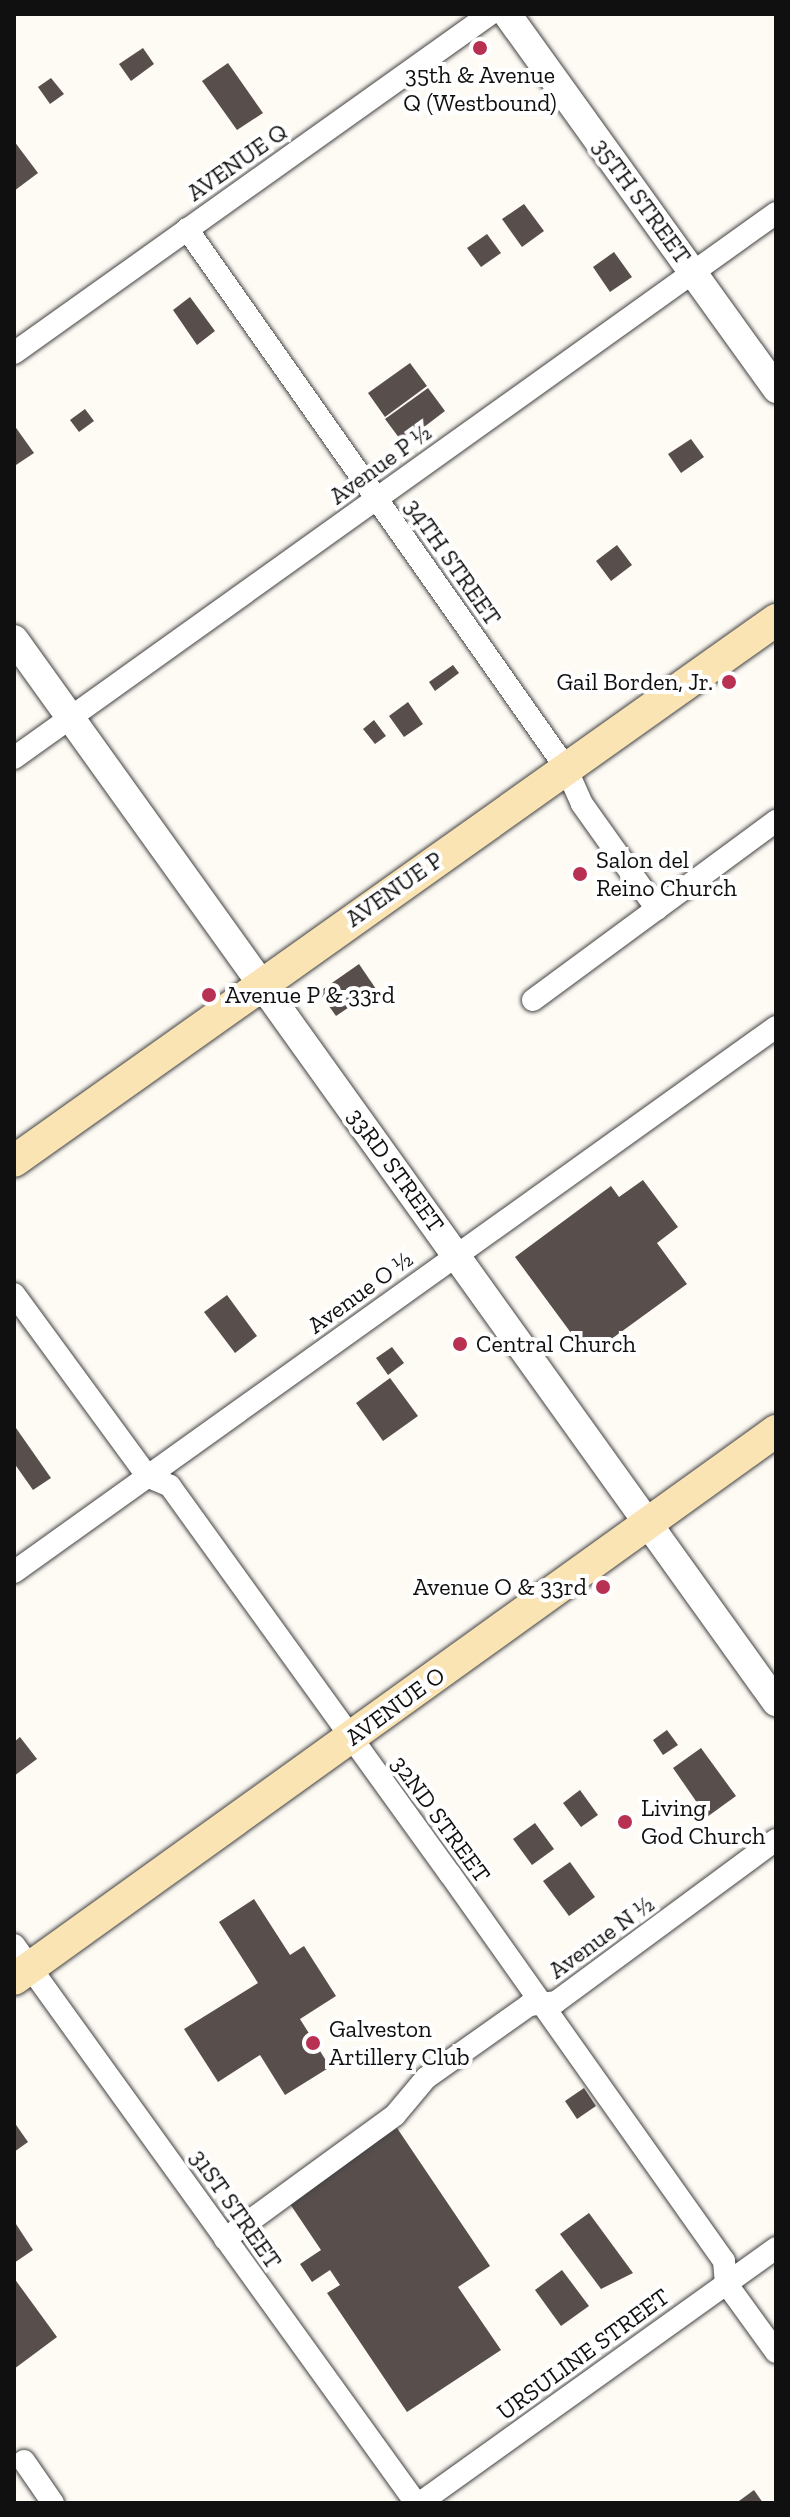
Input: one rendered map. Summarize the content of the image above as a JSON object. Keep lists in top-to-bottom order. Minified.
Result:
{"streets":{"main road":["AVENUE P","AVENUE O"],"street":["AVENUE Q","35TH STREET","Avenue P ½","34TH STREET","33RD STREET","Avenue O ½","32ND STREET","Avenue N ½","31ST STREET","URSULINE STREET"]},"crossings":[["AVENUE Q","34TH STREET"],["35TH STREET","Avenue P ½"],["Avenue P ½","34TH STREET"],["Avenue P ½","33RD STREET"],["34TH STREET","AVENUE P"],["AVENUE P","33RD STREET"],["33RD STREET","Avenue O ½"],["33RD STREET","AVENUE O"],["Avenue O ½","32ND STREET"],["AVENUE O","32ND STREET"],["AVENUE O","31ST STREET"],["32ND STREET","Avenue N ½"],["32ND STREET","URSULINE STREET"],["Avenue N ½","31ST STREET"],["31ST STREET","URSULINE STREET"]],"places":["35th & Avenue Q (Westbound)","Gail Borden, Jr.","Salon del Reino Church","Avenue P & 33rd","Central Church","Avenue O & 33rd","Living God Church","Galveston Artillery Club"]}
